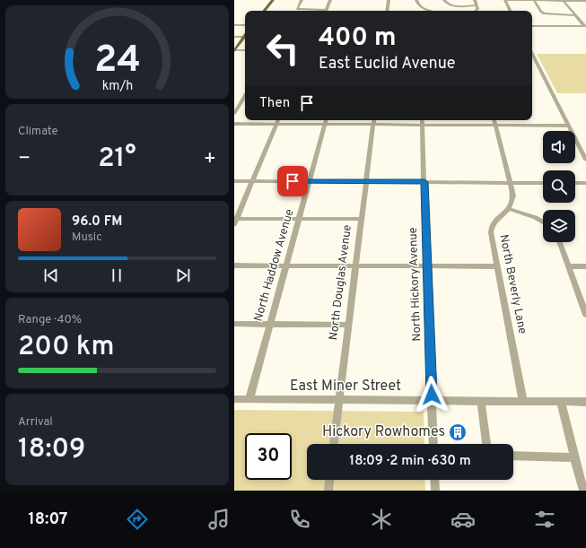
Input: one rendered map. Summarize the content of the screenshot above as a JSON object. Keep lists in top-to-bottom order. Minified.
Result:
{"streets":{"street":["North Haddow Avenue","North Douglas Avenue","North Hickory Avenue","North Beverly Lane","East Miner Street"]},"crossings":[["North Haddow Avenue","East Miner Street"],["North Douglas Avenue","East Miner Street"],["North Hickory Avenue","East Miner Street"],["North Beverly Lane","East Miner Street"]],"places":{"building":["Hickory Rowhomes"]},"page":{"turn":["400 m","East Euclid Avenue"],"then":"Then","tile":["Climate",["Range · 40%","200 km"],["Arrival","18:09"]],"heat":["−","21°","+"],"song":["96.0 FM","Music"],"limit":"30","trip":"18:09 · 2 min · 630 m","tabs":"18:07","gauge":["24","km/h"]}}
